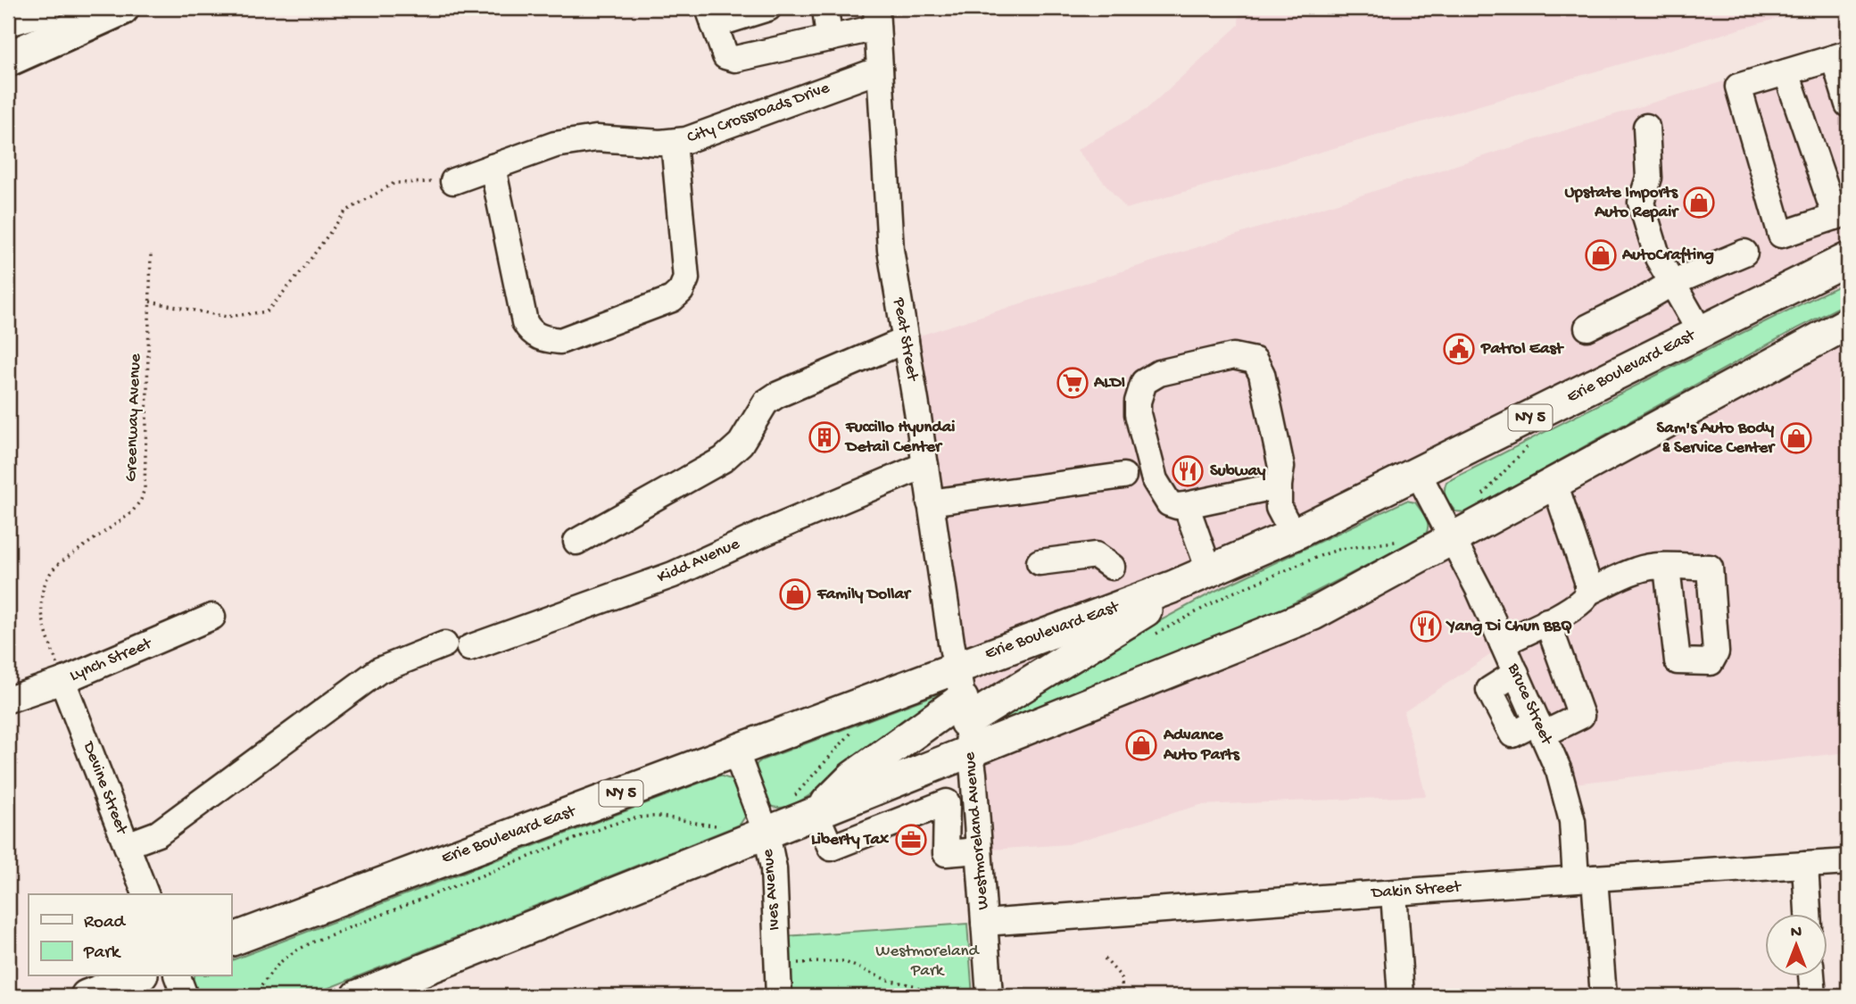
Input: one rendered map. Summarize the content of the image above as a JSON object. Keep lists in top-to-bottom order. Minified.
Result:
{"streets":{"main road":["Erie Boulevard East","NY 5"],"street":["City Crossroads Drive","Peat Street","Kidd Avenue","Lynch Street","Bruce Street","Devine Street","Westmoreland Avenue","Ives Avenue","Dakin Street"],"path":["Greenway Avenue"]},"crossings":[["City Crossroads Drive","Peat Street"],["Peat Street","Erie Boulevard East"],["Peat Street","Kidd Avenue"],["Peat Street","Westmoreland Avenue"],["Erie Boulevard East","Bruce Street"],["Erie Boulevard East","Westmoreland Avenue"],["Erie Boulevard East","Ives Avenue"],["Greenway Avenue","Lynch Street"],["Greenway Avenue","Devine Street"],["Kidd Avenue","Devine Street"],["Lynch Street","Devine Street"],["Bruce Street","Dakin Street"],["Westmoreland Avenue","Dakin Street"]],"parks":["Westmoreland Park"],"places":{"shop":["Upstate Imports Auto Repair","AutoCrafting","Sam's Auto Body & Service Center","Family Dollar","Advance Auto Parts"],"public building":["Patrol East"],"supermarket":["ALDI"],"building":["Fuccillo Hyundai Detail Center"],"restaurant":["Subway","Yang Di Chun BBQ"],"office":["Liberty Tax"]},"legend":["Road","Park"],"north":"top"}
